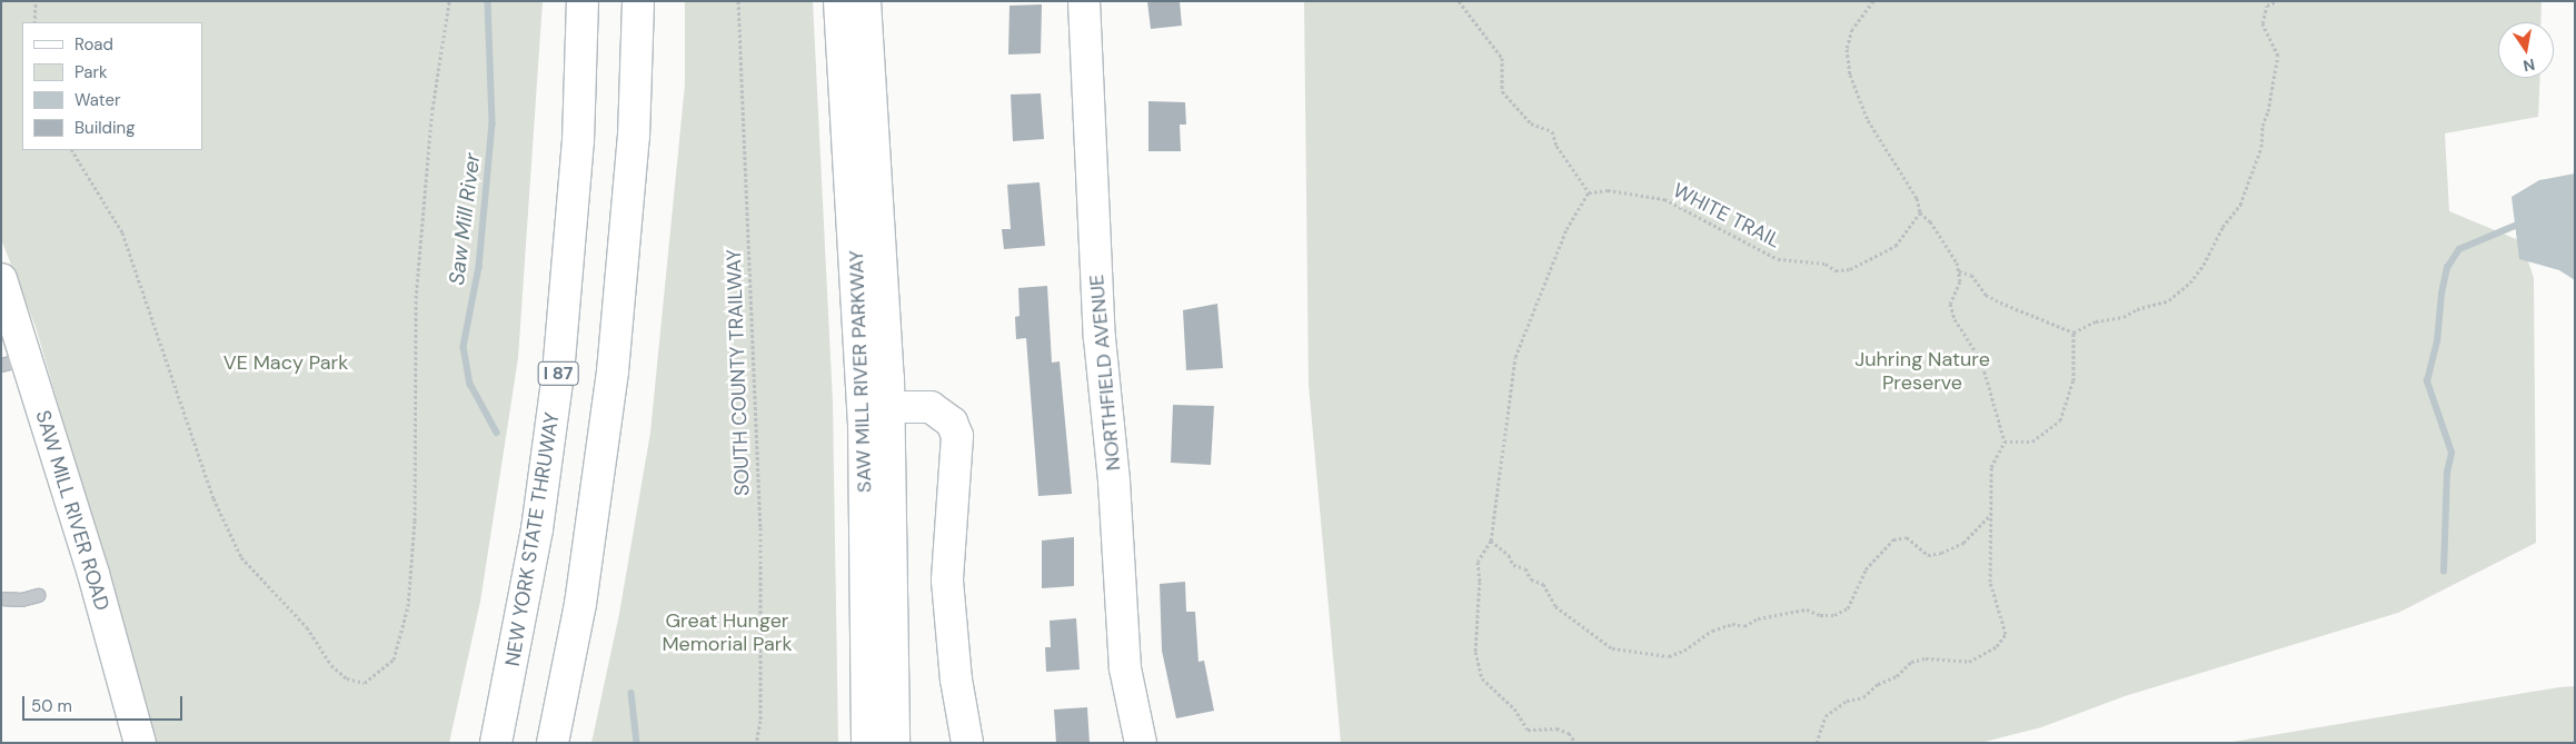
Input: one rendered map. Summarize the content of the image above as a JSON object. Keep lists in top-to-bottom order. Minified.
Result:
{"streets":{"main road":["SAW MILL RIVER PARKWAY","NORTHFIELD AVENUE","I 87","SAW MILL RIVER ROAD","NEW YORK STATE THRUWAY"],"path":["WHITE TRAIL","SOUTH COUNTY TRAILWAY"]},"water":["Saw Mill River"],"parks":["Juhring Nature Preserve","VE Macy Park","Great Hunger Memorial Park"],"legend":["Road","Park","Water","Building"],"scale_bar":"50 m","north":"bottom"}
